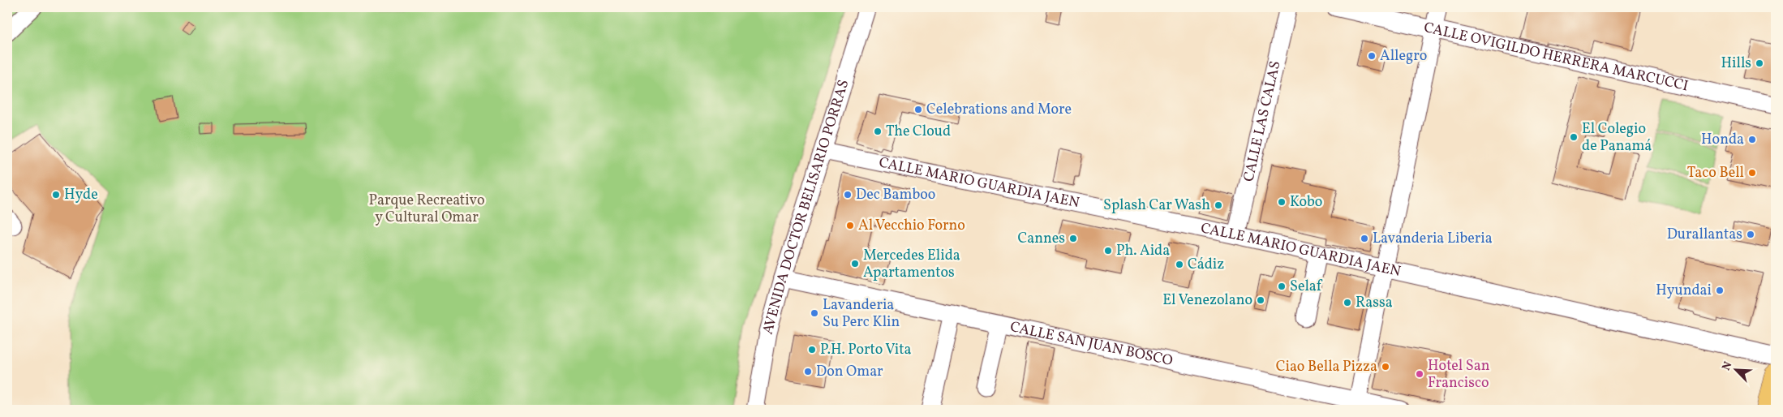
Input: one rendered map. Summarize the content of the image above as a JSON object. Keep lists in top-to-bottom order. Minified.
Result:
{"streets":{"street":["CALLE OVIGILDO HERRERA MARCUCCI","CALLE LAS CALAS","CALLE MARIO GUARDIA JAEN","AVENIDA DOCTOR BELISARIO PORRAS","CALLE SAN JUAN BOSCO"]},"crossings":[["CALLE LAS CALAS","CALLE MARIO GUARDIA JAEN"],["CALLE MARIO GUARDIA JAEN","AVENIDA DOCTOR BELISARIO PORRAS"],["AVENIDA DOCTOR BELISARIO PORRAS","CALLE SAN JUAN BOSCO"]],"parks":["Parque Recreativo y Cultural Omar"],"places":["Allegro","Hills","Celebrations and More","The Cloud","El Colegio de Panamá","Honda","Taco Bell","Hyde","Dec Bamboo","Kobo","Splash Car Wash","Al Vecchio Forno","Durallantas","Cannes","Lavanderia Liberia","Ph. Aida","Mercedes Elida Apartamentos","Cádiz","Selaf","Hyundai","El Venezolano","Rassa","Lavanderia Su Perc Klin","P.H. Porto Vita","Ciao Bella Pizza","Don Omar","Hotel San Francisco"],"north":"top left"}
